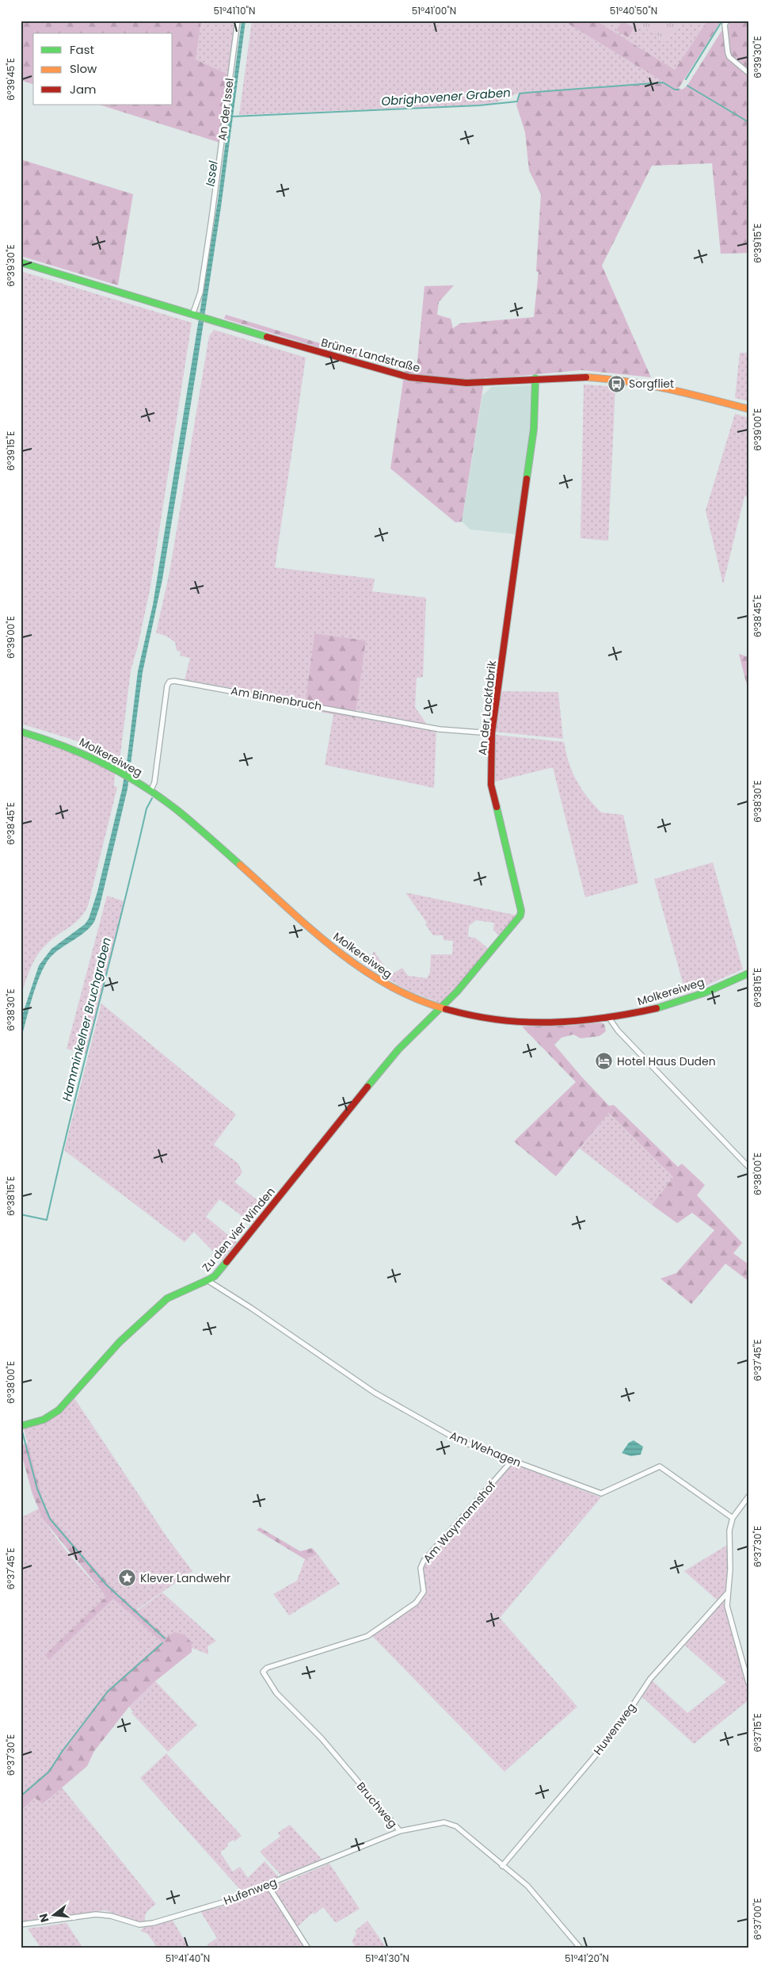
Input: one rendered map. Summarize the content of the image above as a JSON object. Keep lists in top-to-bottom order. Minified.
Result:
{"streets":{"main road":["Brüner Landstraße","An der Lackfabrik","Molkereiweg","Zu den vier Winden"],"street":["An der Issel","Am Binnenbruch","Am Wehagen","Am Waymannshof","Huwenweg","Bruchweg","Hufenweg"]},"crossings":[["An der Issel","Brüner Landstraße"],["Brüner Landstraße","An der Lackfabrik"],["Am Binnenbruch","An der Lackfabrik"],["Am Binnenbruch","Molkereiweg"],["An der Lackfabrik","Molkereiweg"],["An der Lackfabrik","Zu den vier Winden"],["Molkereiweg","Zu den vier Winden"],["Zu den vier Winden","Am Wehagen"],["Am Wehagen","Am Waymannshof"],["Am Waymannshof","Bruchweg"],["Huwenweg","Bruchweg"],["Bruchweg","Hufenweg"]],"water":["Obrighovener Graben","Issel","Hamminkelner Bruchgraben"],"places":{"bus stop":["Sorgfliet"],"hotel":["Hotel Haus Duden"],"place":["Klever Landwehr"]},"legend":["Fast","Slow","Jam"],"north":"left","coordinates":["51°41'10\"N","51°41'00\"N","51°40'50\"N","6°39'30\"E","6°39'45\"E","6°39'15\"E","6°39'00\"E","6°38'45\"E","6°38'30\"E","6°38'15\"E","6°38'00\"E","6°37'45\"E","6°37'30\"E","6°37'15\"E","6°37'00\"E","51°41'40\"N","51°41'30\"N","51°41'20\"N"]}
